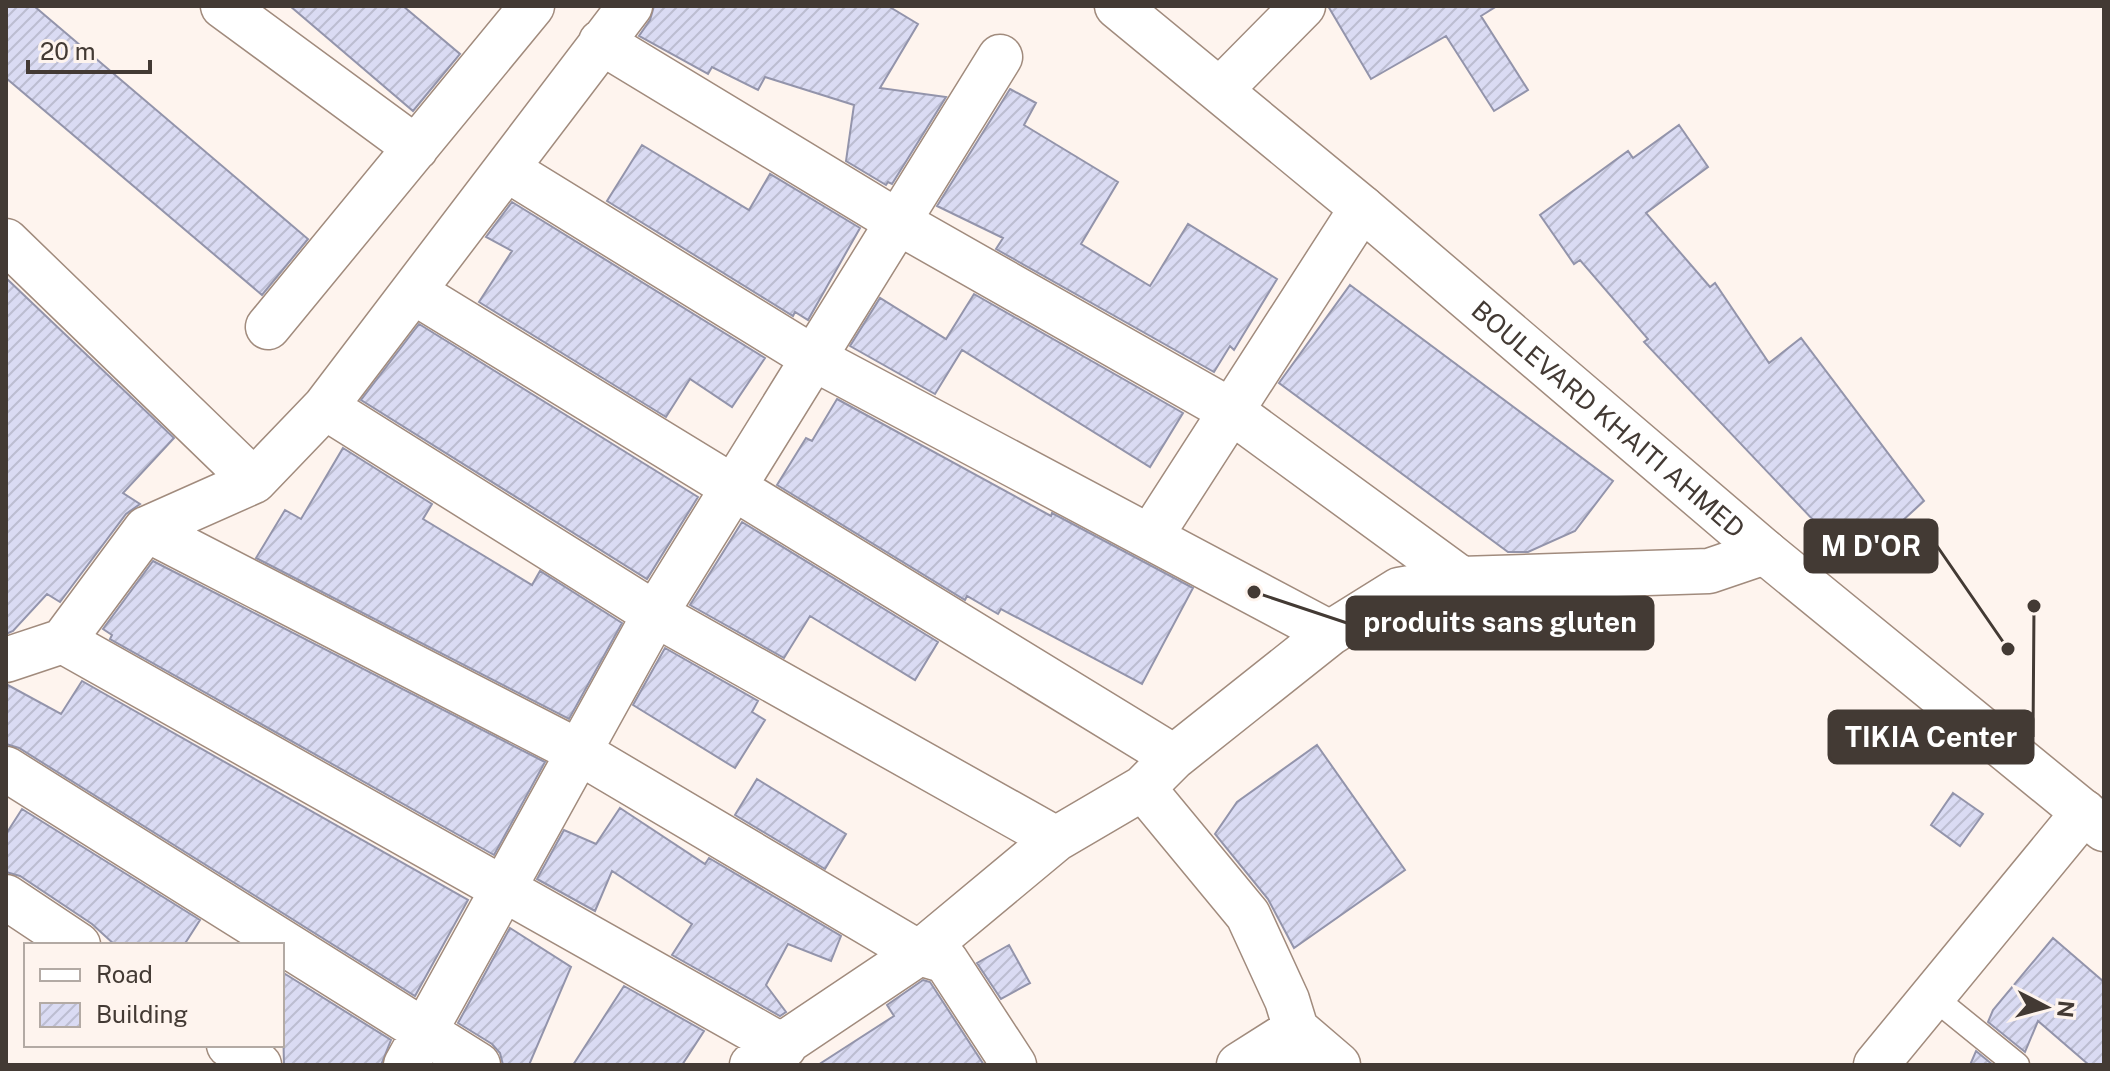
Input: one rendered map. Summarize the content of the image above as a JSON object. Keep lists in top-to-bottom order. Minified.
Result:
{"streets":{"main road":["BOULEVARD KHAITI AHMED"]},"places":["produits sans gluten","TIKIA Center","M D'OR"],"legend":["Road","Building"],"scale_bar":"20 m","north":"right"}
